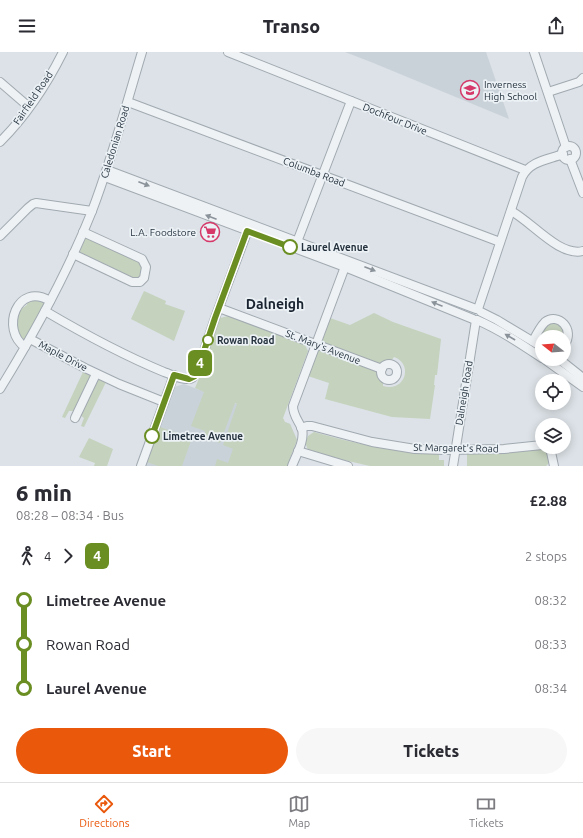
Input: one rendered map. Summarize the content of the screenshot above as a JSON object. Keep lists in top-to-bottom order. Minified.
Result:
{"streets":{"street":["Fairfield Road","Dochfour Drive","Caledonian Road","Columba Road","St. Mary's Avenue","Maple Drive","Dalneigh Road","St Margaret's Road"]},"crossings":[["Dochfour Drive","Dalneigh Road"],["Caledonian Road","Columba Road"],["Caledonian Road","Maple Drive"],["Columba Road","Dalneigh Road"],["Dalneigh Road","St Margaret's Road"]],"districts":["Dalneigh"],"places":{"school or university":["Inverness High School"],"supermarket":["L.A. Foodstore"],"other":["Laurel Avenue","Rowan Road","Limetree Avenue"]},"lines":["bus line 4"],"north":"left","page":{"header":"Transo","on_map":"4","heading":["6 min","08:28 – 08:34 · Bus","£2.88"],"legs":["4","4","2 stops"],"list":[{"name":"Limetree Avenue","value":"08:32"},{"name":"Rowan Road","value":"08:33"},{"name":"Laurel Avenue","value":"08:34"}],"buttons":["Start","Tickets"],"tabs":["Directions","Map","Tickets"]}}
